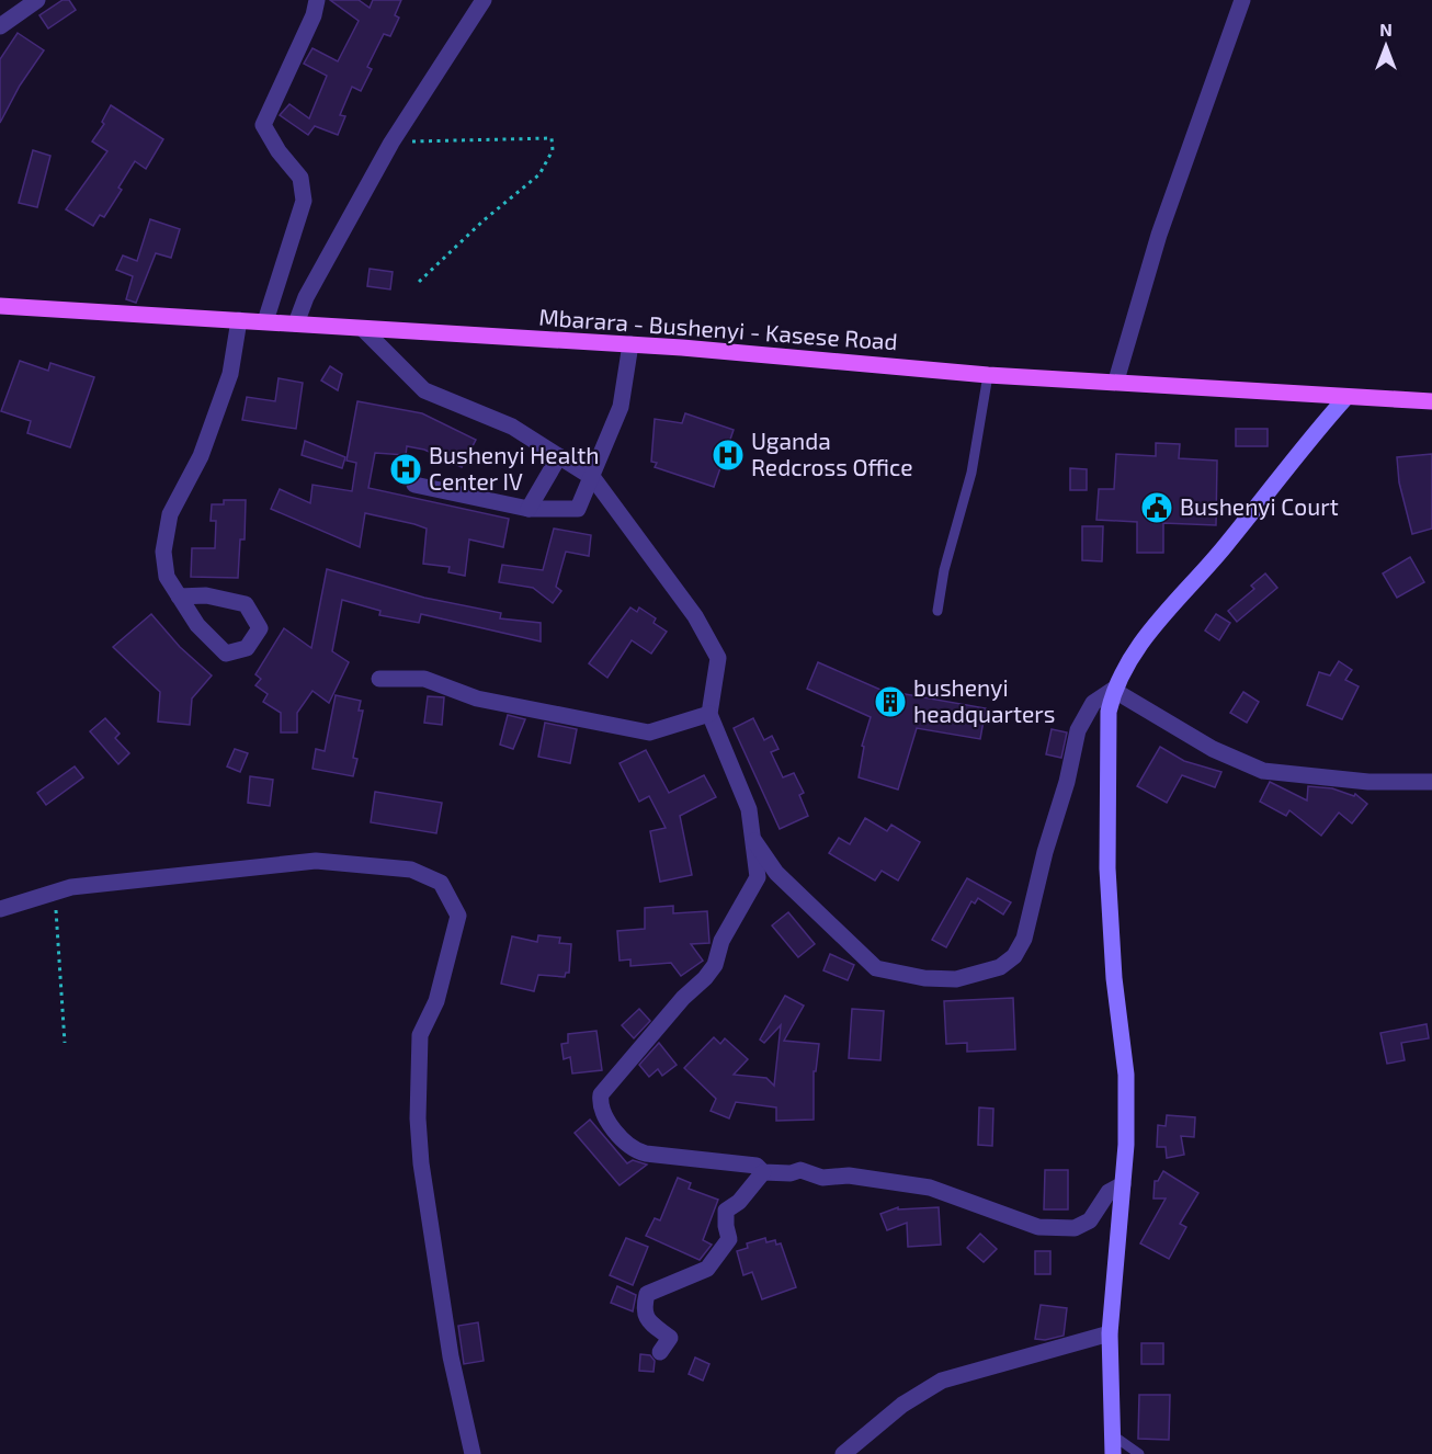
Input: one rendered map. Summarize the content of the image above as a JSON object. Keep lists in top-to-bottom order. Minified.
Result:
{"streets":{"main road":["Mbarara - Bushenyi - Kasese Road"]},"places":{"hospital":["Uganda Redcross Office","Bushenyi Health Center IV"],"public building":["Bushenyi Court"],"building":["bushenyi headquarters"]},"north":"top"}
